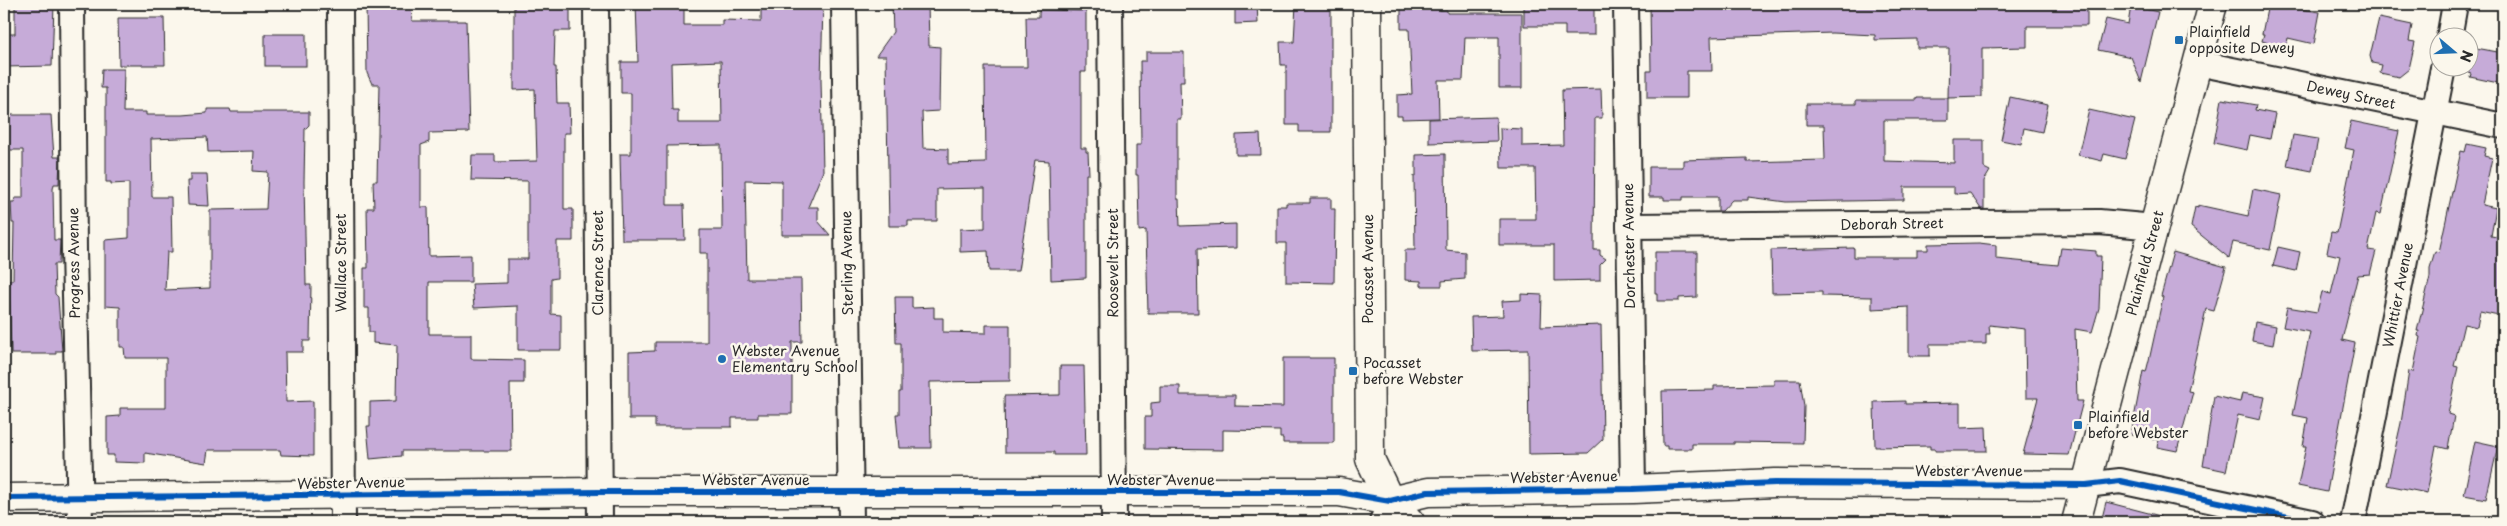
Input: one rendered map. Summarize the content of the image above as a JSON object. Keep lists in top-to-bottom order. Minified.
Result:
{"streets":{"street":["Dewey Street","Deborah Street","Dorchester Avenue","Progress Avenue","Wallace Street","Clarence Street","Sterling Avenue","Roosevelt Street","Plainfield Street","Pocasset Avenue","Whittier Avenue","Webster Avenue"]},"crossings":[["Dewey Street","Plainfield Street"],["Dewey Street","Whittier Avenue"],["Deborah Street","Dorchester Avenue"],["Deborah Street","Plainfield Street"],["Dorchester Avenue","Webster Avenue"],["Progress Avenue","Webster Avenue"],["Wallace Street","Webster Avenue"],["Clarence Street","Webster Avenue"],["Sterling Avenue","Webster Avenue"],["Roosevelt Street","Webster Avenue"],["Plainfield Street","Webster Avenue"],["Pocasset Avenue","Webster Avenue"]],"places":{"transit":["Plainfield opposite Dewey","Pocasset before Webster","Plainfield before Webster"],"other":["Webster Avenue Elementary School"]},"north":"right"}
